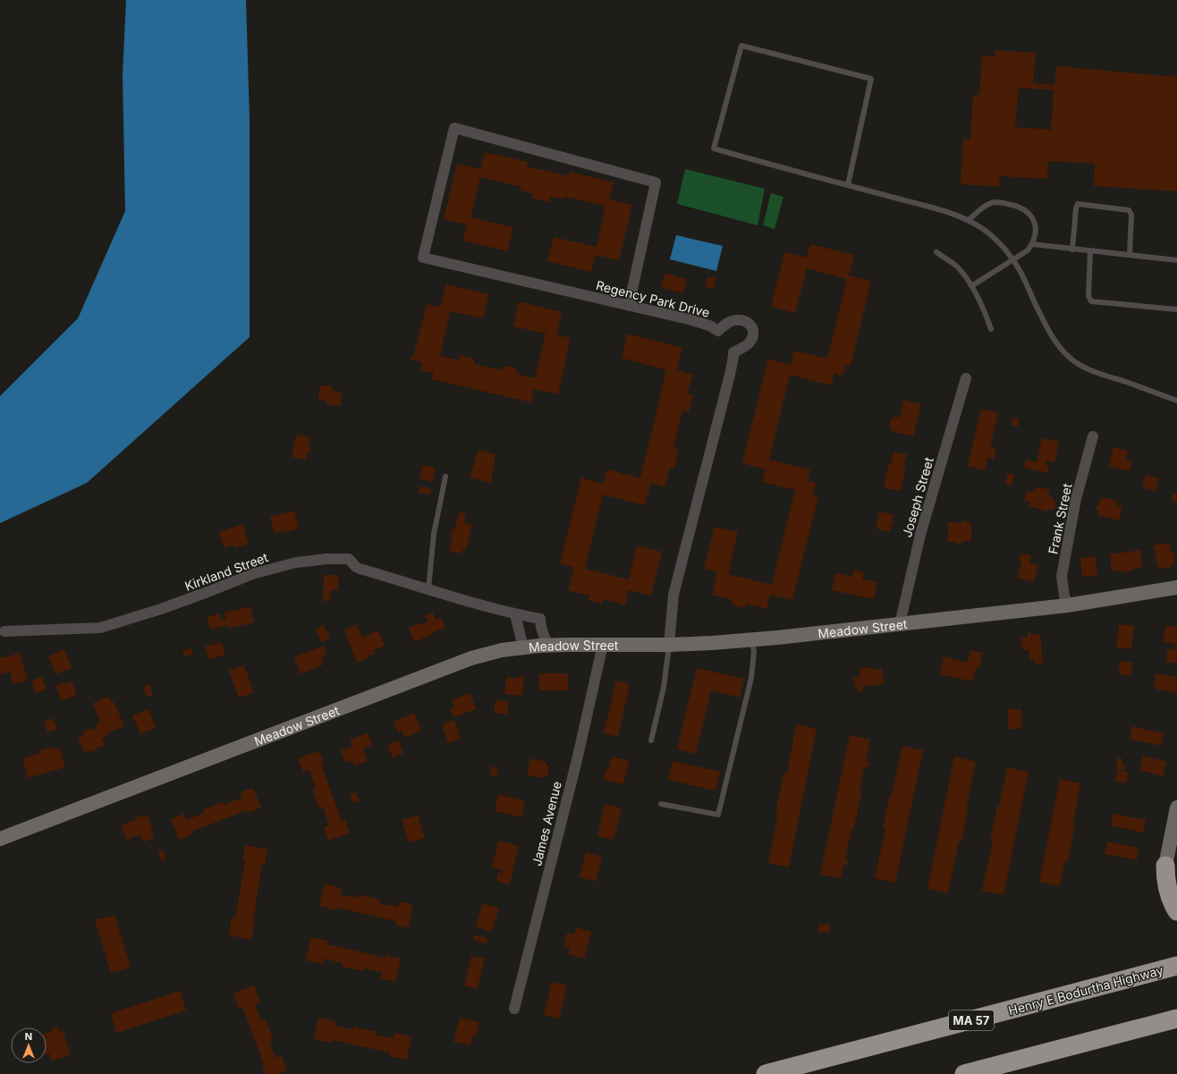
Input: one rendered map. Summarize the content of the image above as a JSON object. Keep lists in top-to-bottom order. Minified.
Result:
{"streets":{"highway":["Henry E Bodurtha Highway","MA 57"],"street":["Regency Park Drive","Joseph Street","Frank Street","Kirkland Street","Meadow Street","James Avenue"]},"crossings":[["Regency Park Drive","Meadow Street"],["Joseph Street","Meadow Street"],["Frank Street","Meadow Street"],["Kirkland Street","Meadow Street"],["Meadow Street","James Avenue"]],"north":"top"}
